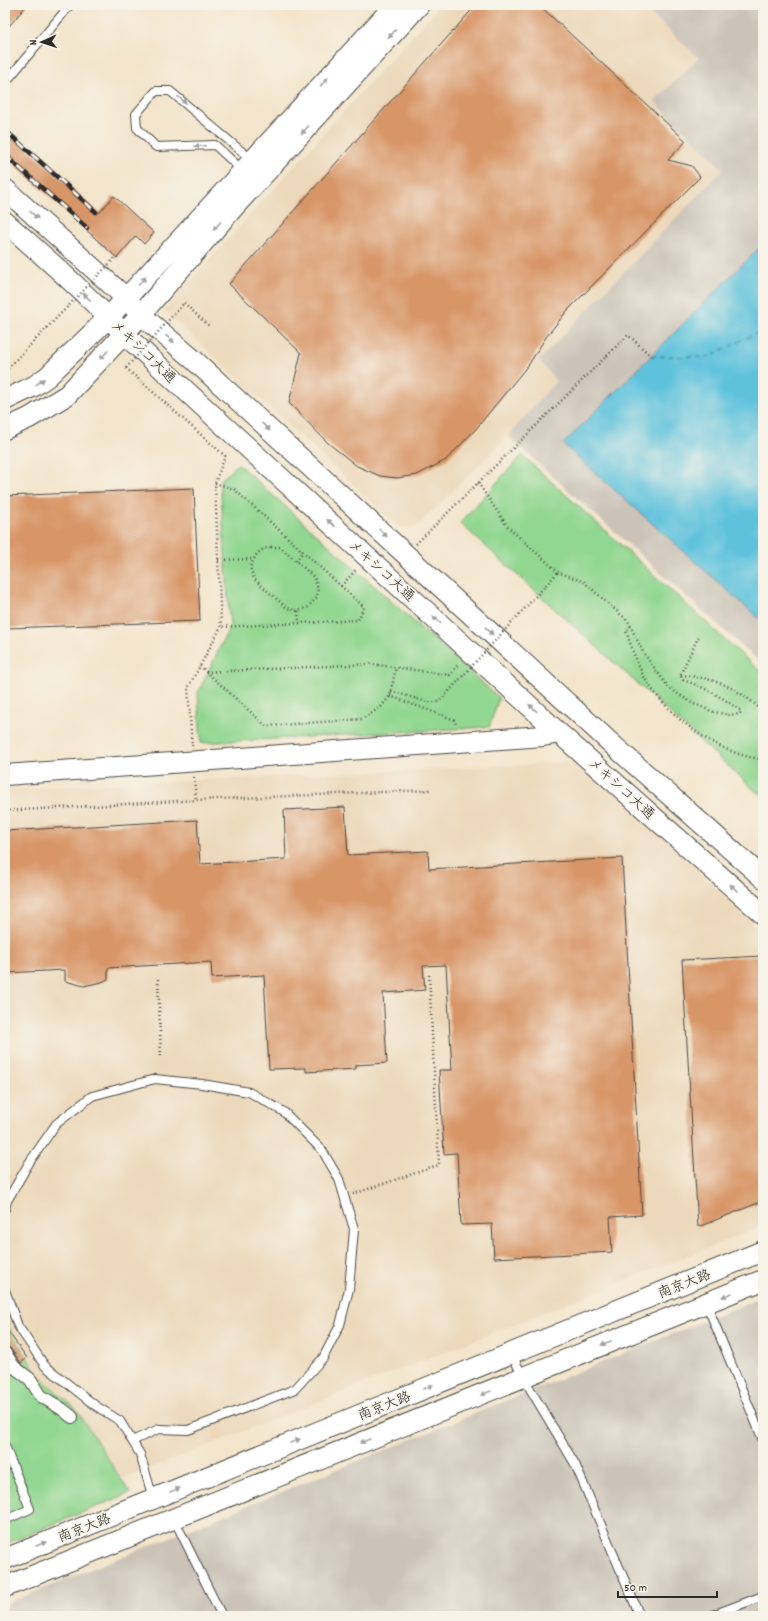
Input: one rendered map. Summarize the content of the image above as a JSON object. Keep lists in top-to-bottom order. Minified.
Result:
{"streets":{"street":["メキシコ大通","南京大路"]},"scale_bar":"50 m","north":"left"}
